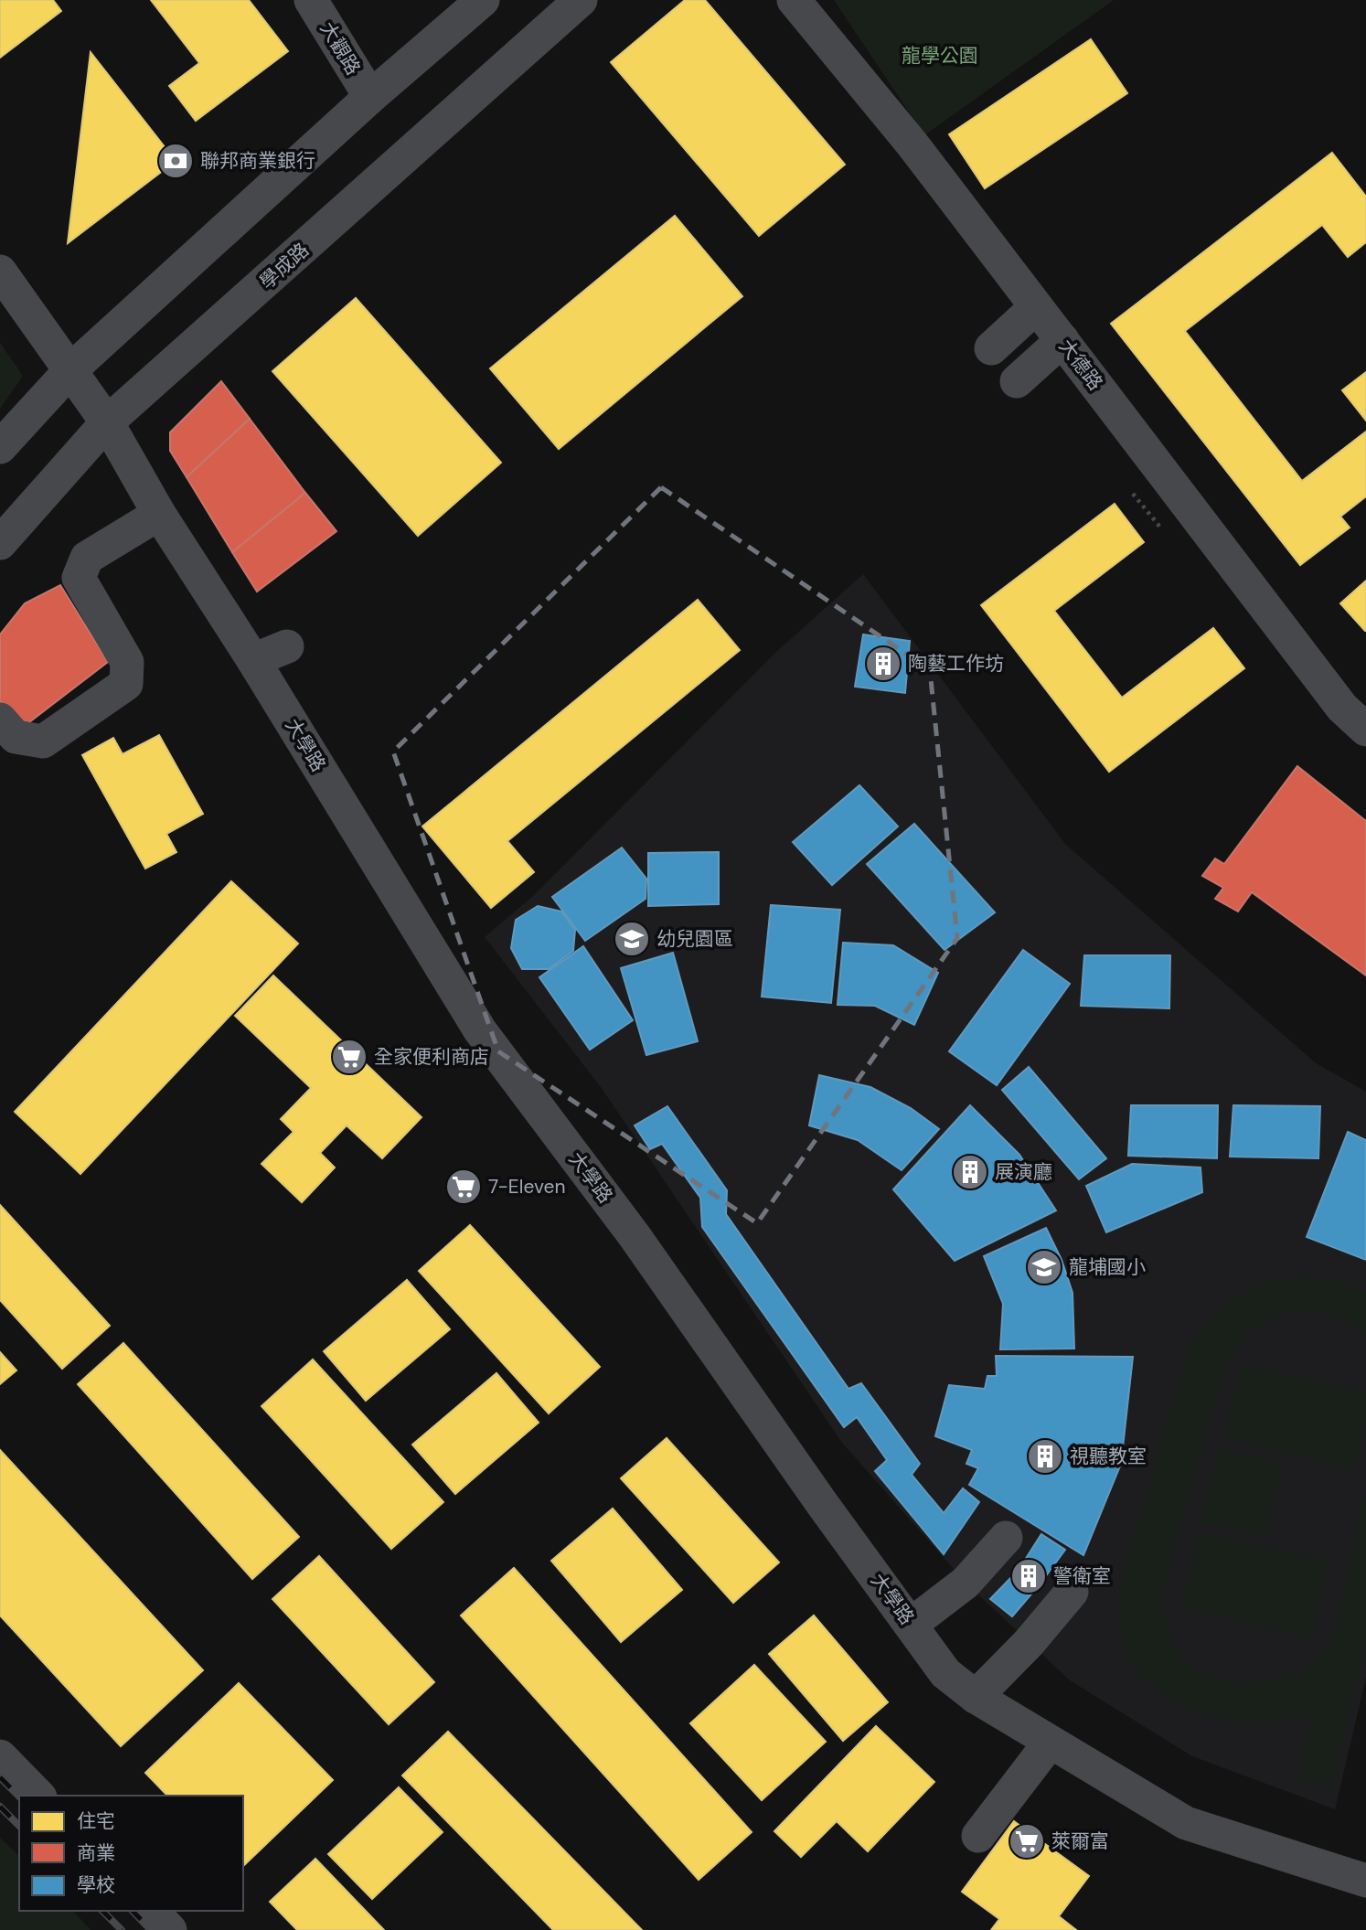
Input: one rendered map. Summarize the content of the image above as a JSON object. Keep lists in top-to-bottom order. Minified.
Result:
{"streets":{"street":["大觀路","學成路","大德路","大學路"]},"crossings":[["學成路","大學路"]],"parks":["龍學公園"],"places":{"bank":["聯邦商業銀行"],"building":["陶藝工作坊","展演廳","視聽教室","警衛室"],"school or university":["幼兒園區","龍埔國小"],"supermarket":["全家便利商店","7-Eleven","萊爾富"]},"legend":["住宅","商業","學校"]}
